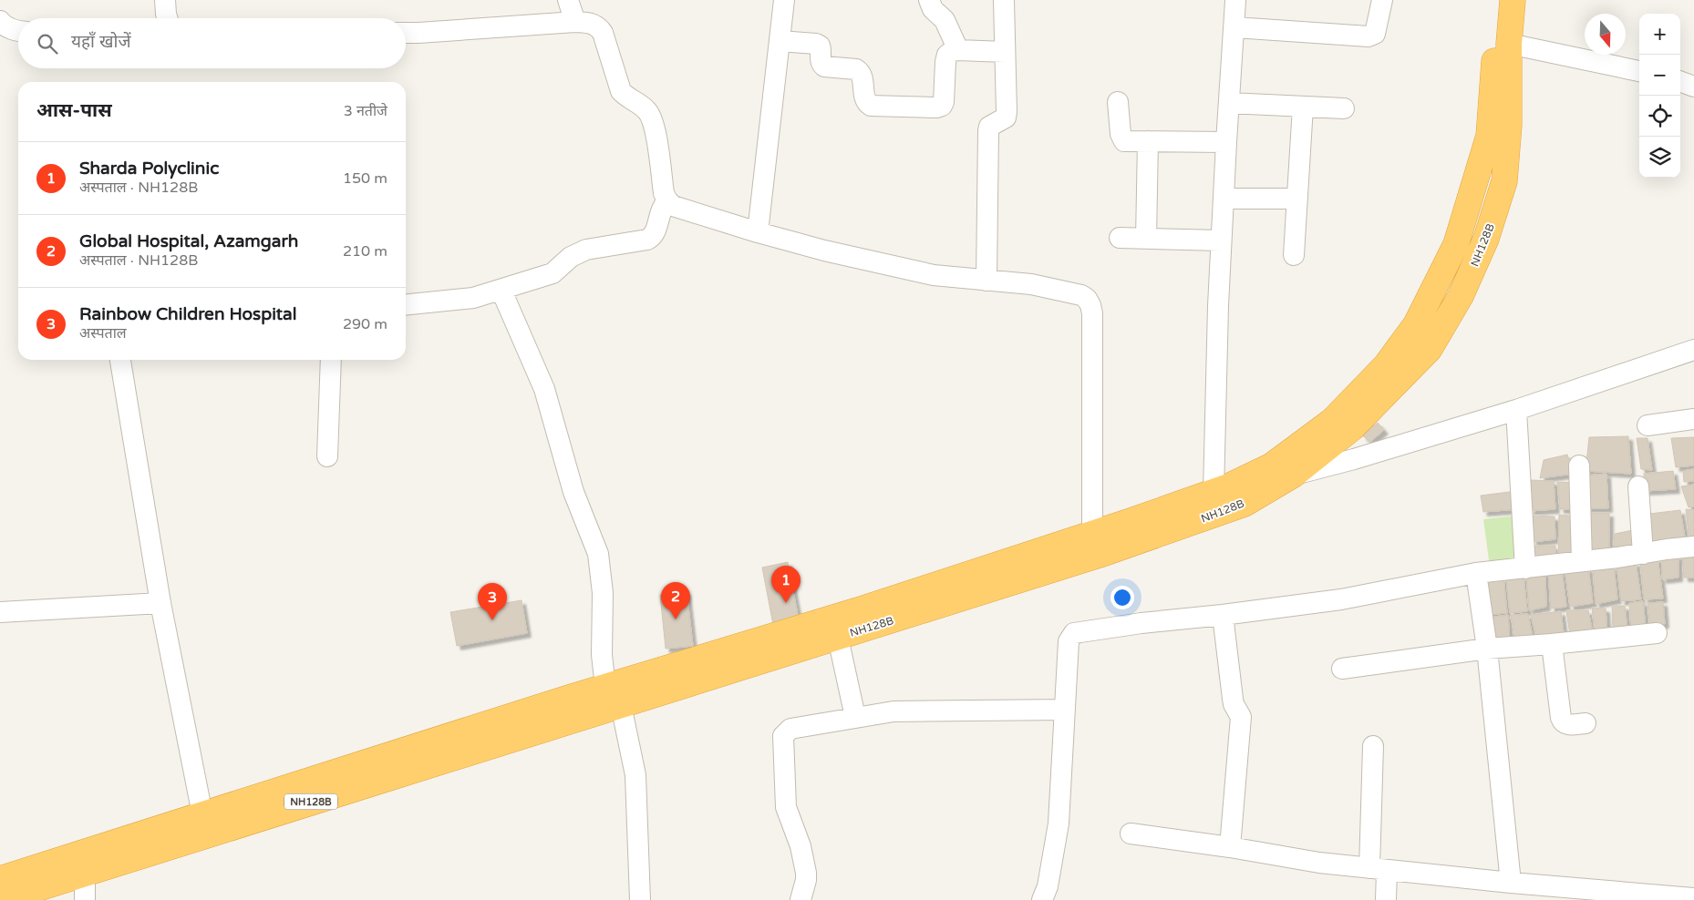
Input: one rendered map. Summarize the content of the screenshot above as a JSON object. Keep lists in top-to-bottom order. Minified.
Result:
{"streets":{"highway":["NH128B"]},"north":"bottom","page":{"map_buttons":["+","−"],"search":"यहाँ खोजें","heading":["आस-पास","3 नतीजे"],"list":[{"mark":"1","name":"Sharda Polyclinic","note":"अस्पताल · NH128B","value":"150 m"},{"mark":"2","name":"Global Hospital, Azamgarh","note":"अस्पताल · NH128B","value":"210 m"},{"mark":"3","name":"Rainbow Children Hospital","note":"अस्पताल","value":"290 m"}],"pins":["1","2","3"]}}
